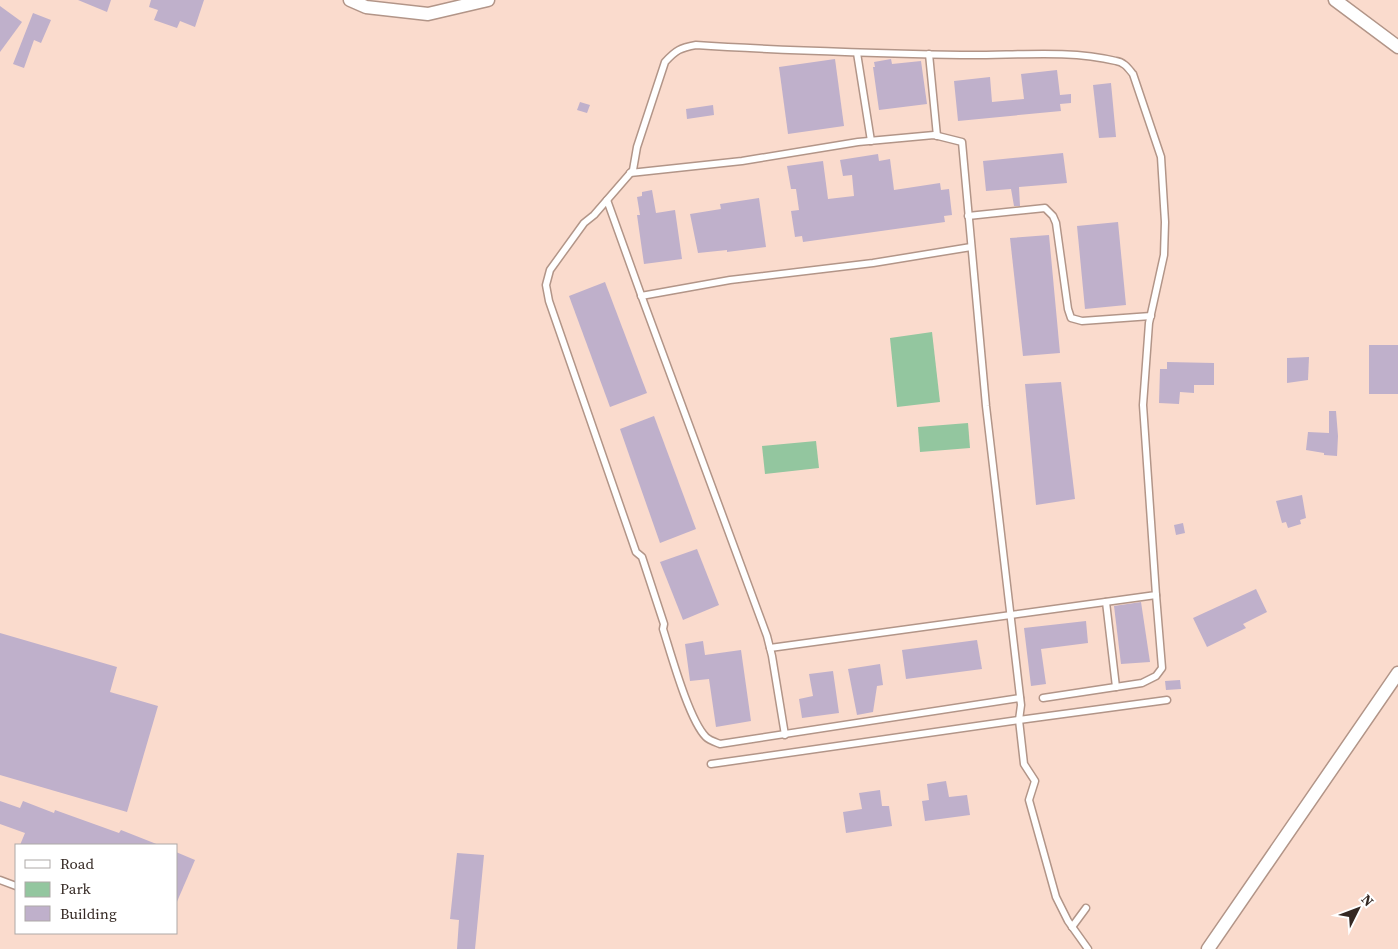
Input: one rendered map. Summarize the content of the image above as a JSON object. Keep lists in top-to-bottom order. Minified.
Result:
{"legend":["Road","Park","Building"],"north":"top right"}
